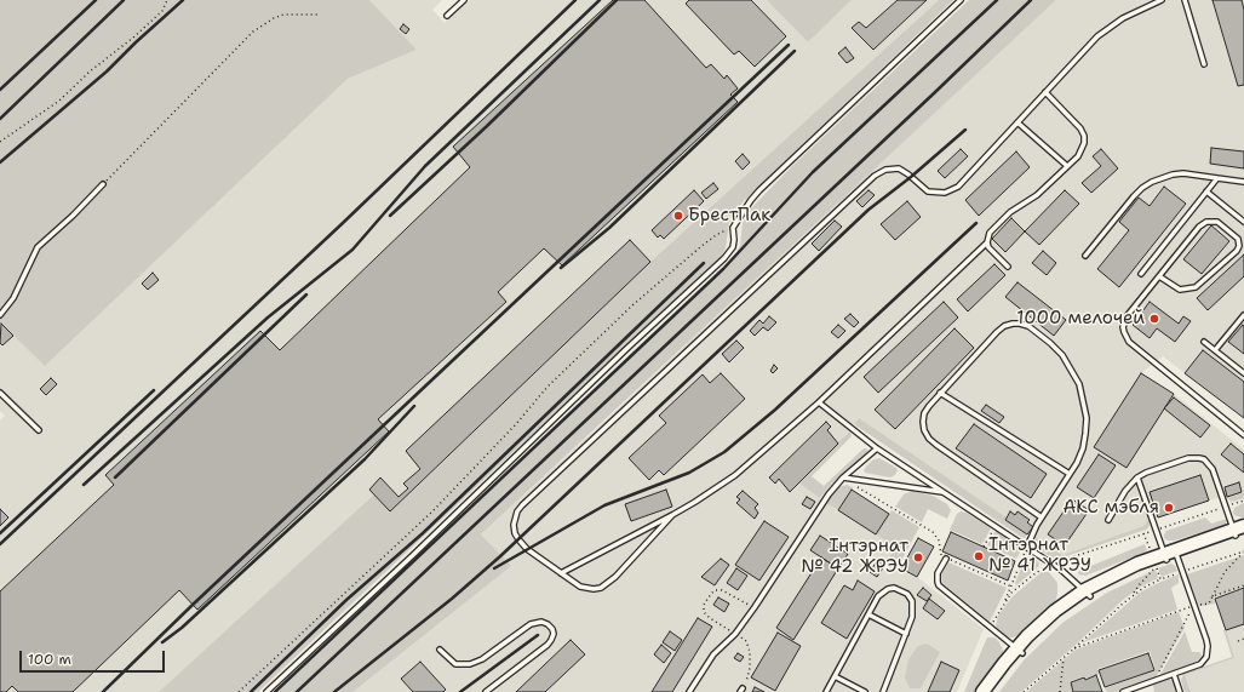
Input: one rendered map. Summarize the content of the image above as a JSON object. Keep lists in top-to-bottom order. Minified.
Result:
{"places":["БрестПак","1000 мелочей","АКС мэбля","Інтэрнат № 41 ЖРЭУ","Інтэрнат № 42 ЖРЭУ"],"scale_bar":"100 m"}
